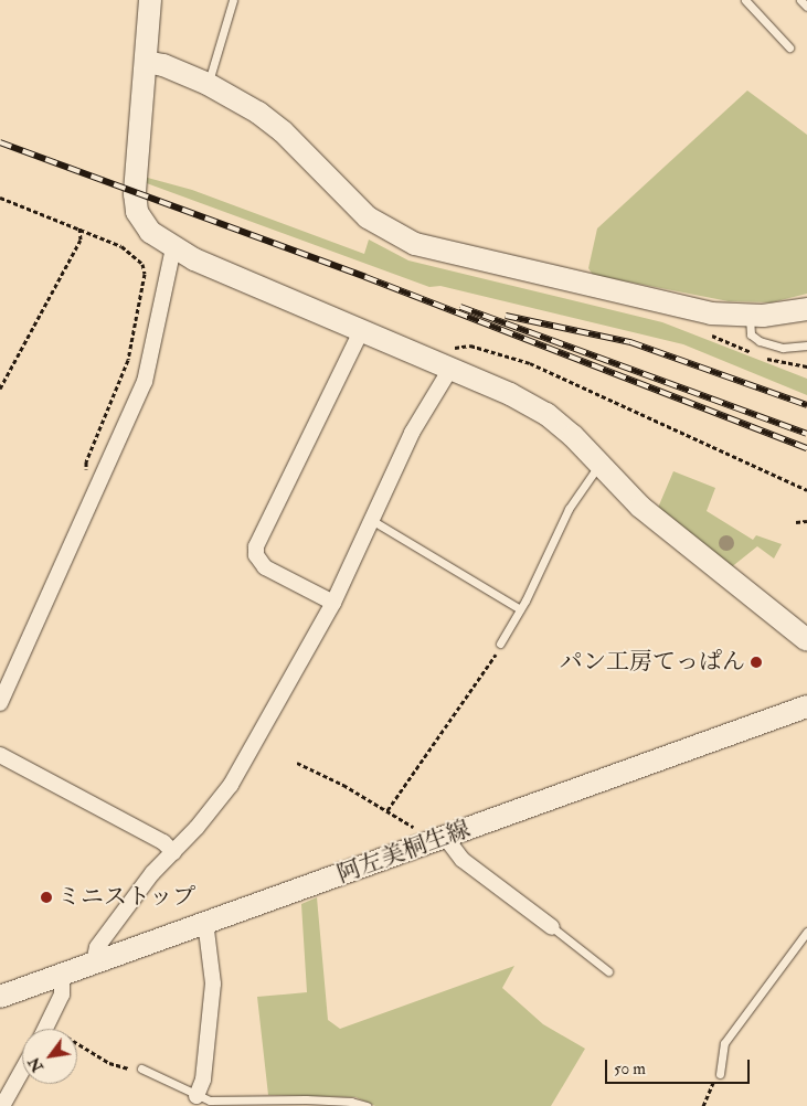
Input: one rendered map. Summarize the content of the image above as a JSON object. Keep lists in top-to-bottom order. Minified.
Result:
{"streets":{"street":["阿左美桐生線"]},"places":["パン工房てっぱん","ミニストップ"],"scale_bar":"50 m","north":"bottom left"}
